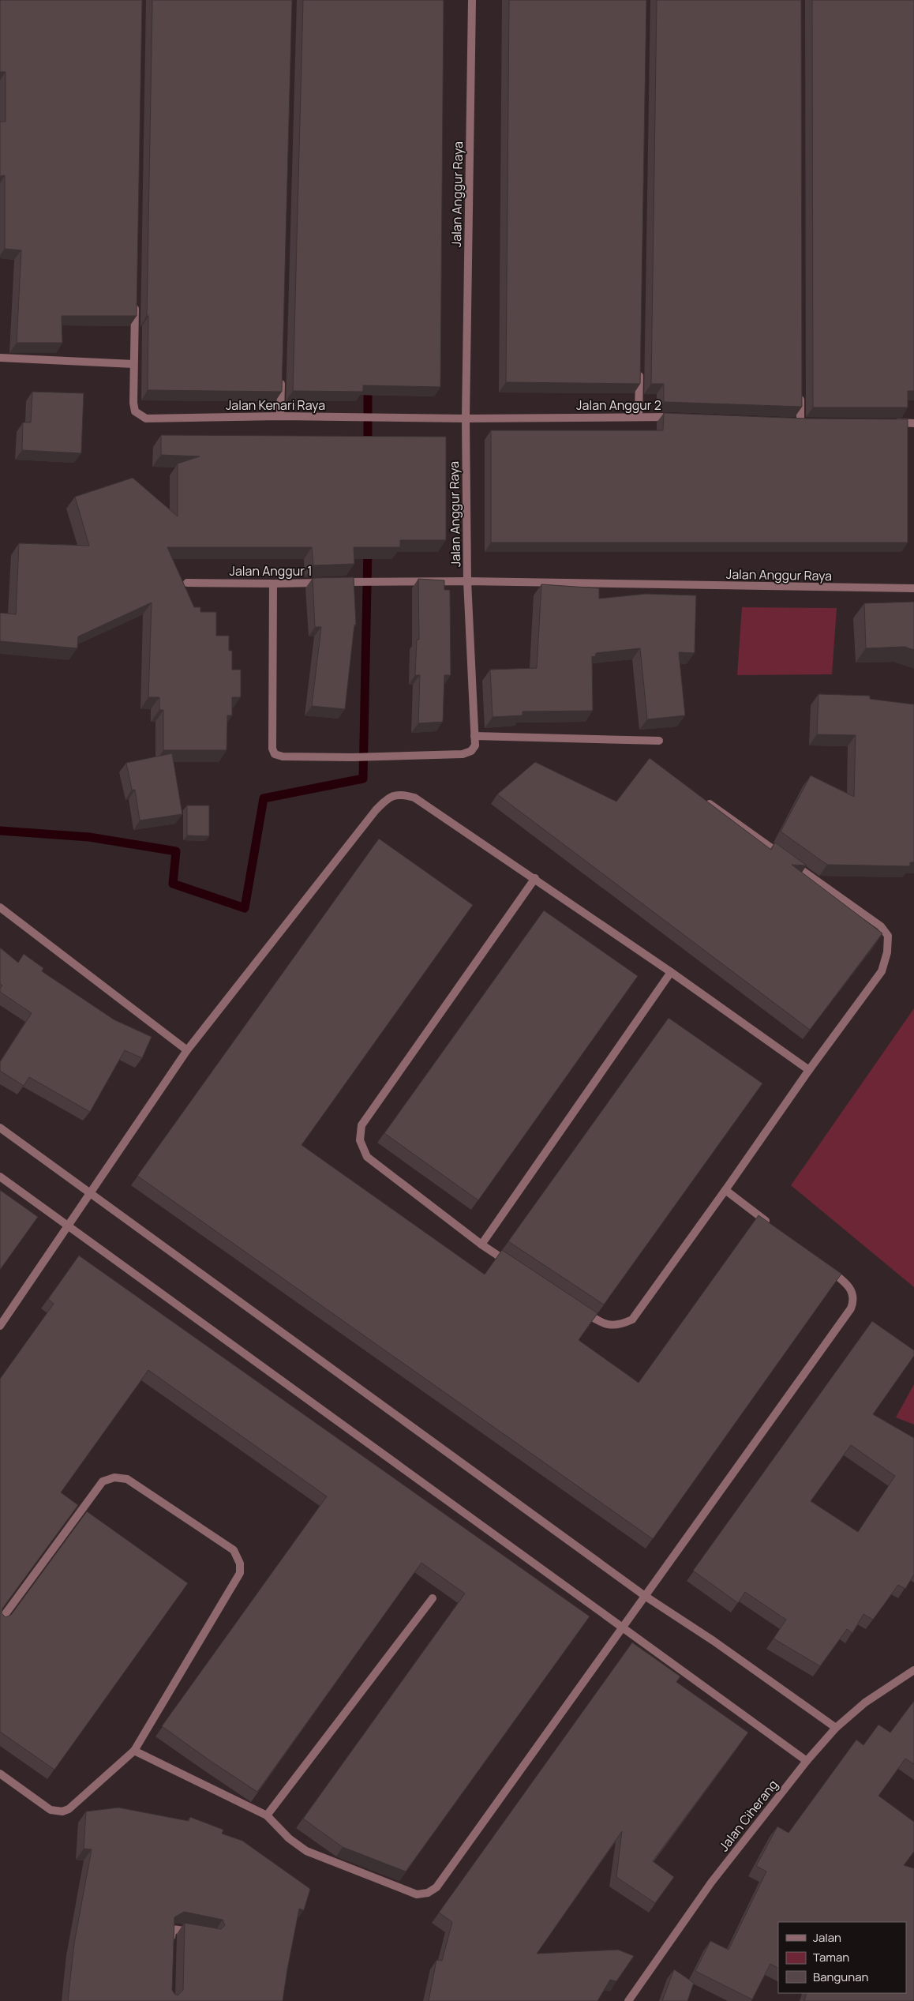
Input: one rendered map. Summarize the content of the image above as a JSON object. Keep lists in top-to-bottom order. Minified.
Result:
{"streets":{"street":["Jalan Anggur Raya","Jalan Kenari Raya","Jalan Anggur 2","Jalan Anggur 1","Jalan Ciherang"]},"crossings":[["Jalan Anggur Raya","Jalan Kenari Raya"],["Jalan Anggur Raya","Jalan Anggur 2"],["Jalan Anggur Raya","Jalan Anggur 1"],["Jalan Kenari Raya","Jalan Anggur 2"]],"legend":["Jalan","Taman","Bangunan"]}
